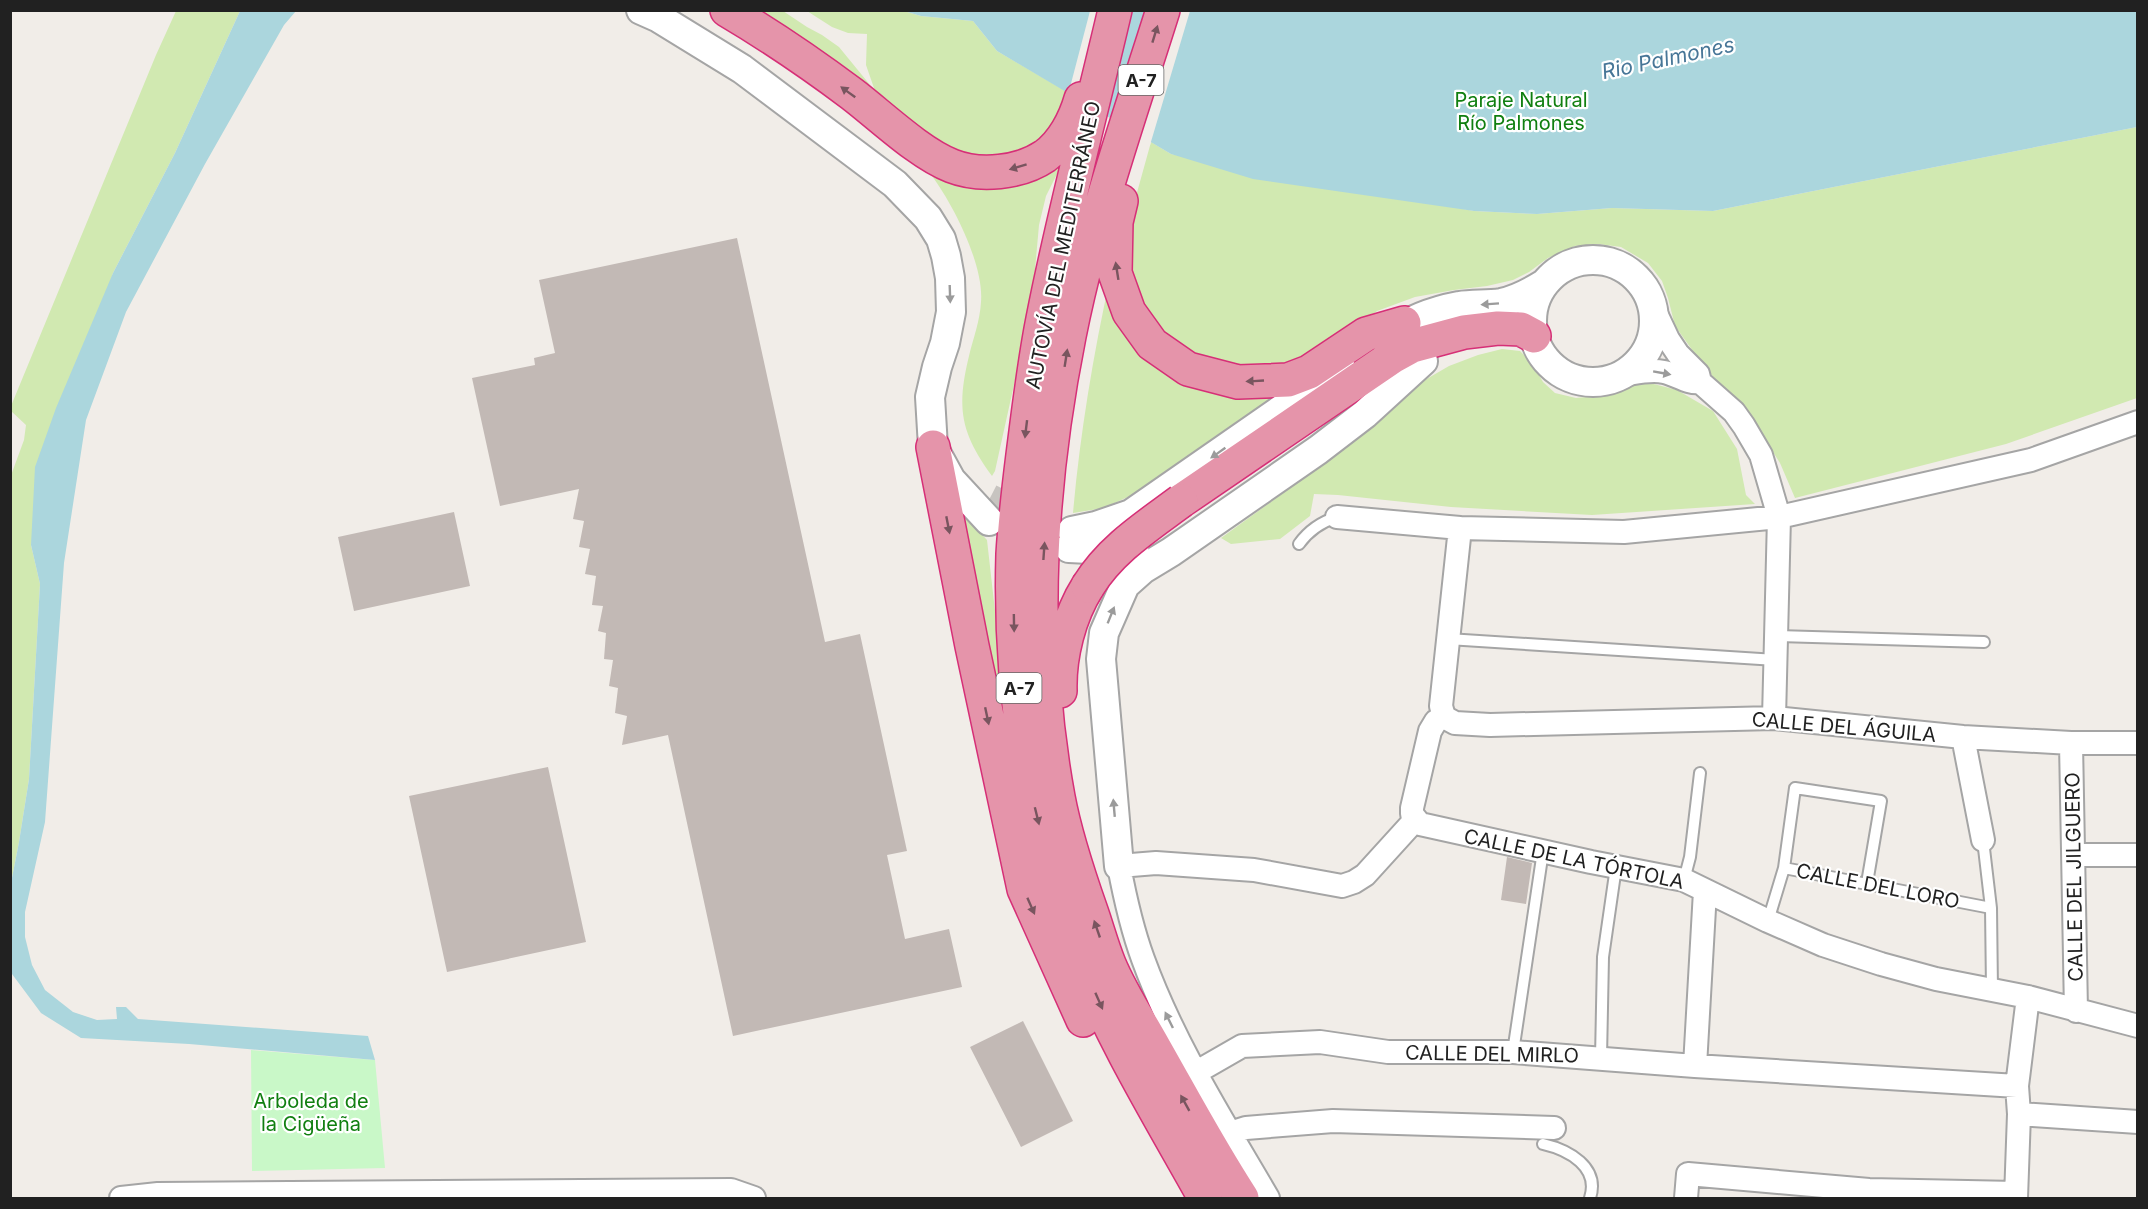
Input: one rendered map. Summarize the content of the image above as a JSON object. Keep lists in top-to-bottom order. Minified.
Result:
{"streets":{"highway":["A-7","AUTOVÍA DEL MEDITERRÁNEO"],"street":["CALLE DEL ÁGUILA","CALLE DE LA TÓRTOLA","CALLE DEL JILGUERO","CALLE DEL MIRLO"],"lane":["CALLE DEL LORO"]},"crossings":[["CALLE DEL ÁGUILA","CALLE DEL JILGUERO"],["CALLE DE LA TÓRTOLA","CALLE DEL JILGUERO"],["CALLE DE LA TÓRTOLA","CALLE DEL LORO"]],"water":["Rio Palmones"],"parks":["Paraje Natural Río Palmones","Arboleda de la Cigüeña"]}
